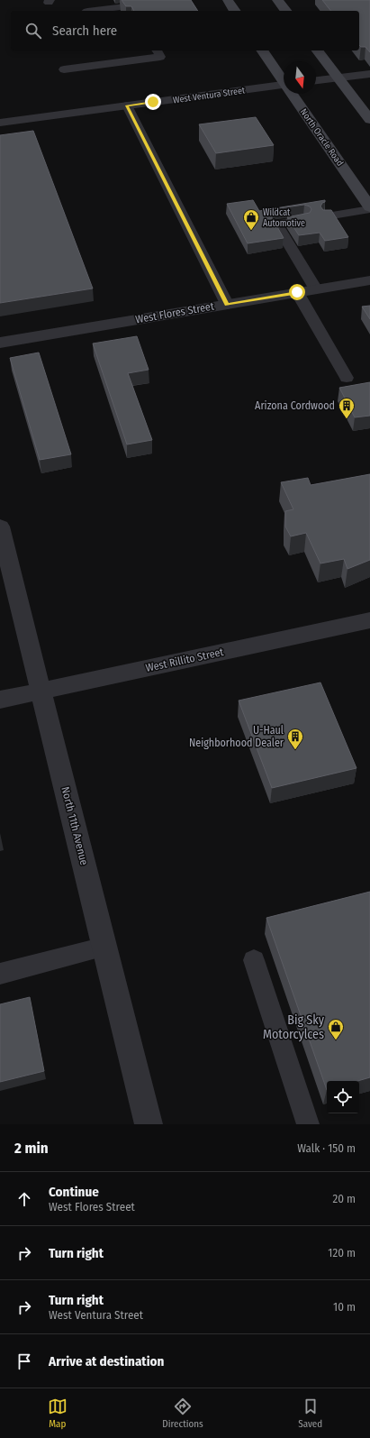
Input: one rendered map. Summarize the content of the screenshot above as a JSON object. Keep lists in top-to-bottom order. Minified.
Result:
{"streets":{"main road":["North Oracle Road"],"street":["West Ventura Street","West Flores Street","West Rillito Street","North 11th Avenue"]},"crossings":[["West Rillito Street","North 11th Avenue"]],"places":{"shop":["Wildcat Automotive","Big Sky Motorcylces"],"building":["Arizona Cordwood","U-Haul Neighborhood Dealer"]},"north":"bottom","page":{"search":"Search here","heading":["2 min","Walk · 150 m"],"list":[["Continue","West Flores Street","20 m"],["Turn right","120 m"],["Turn right","West Ventura Street","10 m"],"Arrive at destination"],"nav":["Map","Directions","Saved"]}}
